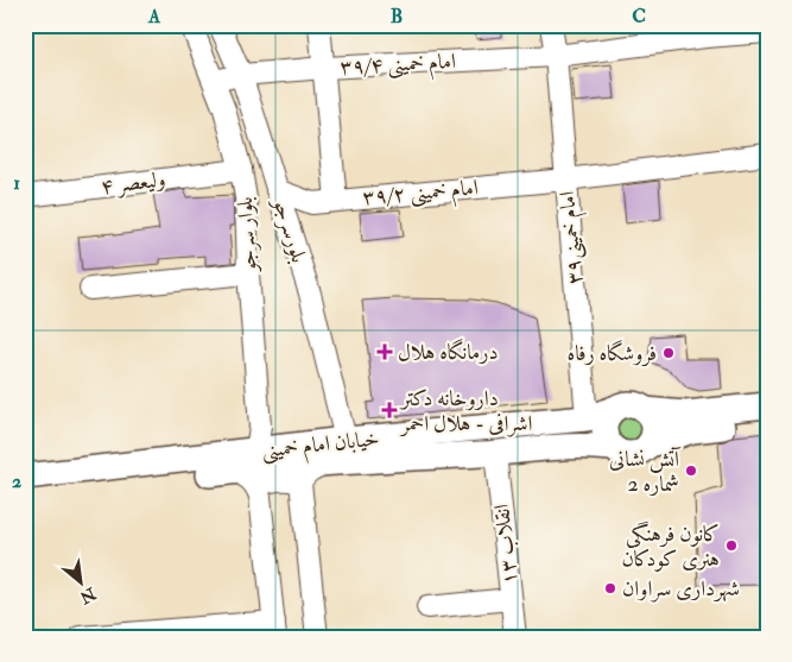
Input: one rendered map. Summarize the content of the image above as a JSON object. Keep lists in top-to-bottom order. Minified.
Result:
{"streets":{"main road":["خیابان امام خمینی"],"street":["امام خمینی ۳۹/۴","ولیعصر ۴","امام خمینی ۳۹/۲","بلورسرجو","بلوار سرجو","امام خمینی۳۹","انقلاب ۱۳"]},"crossings":[["امام خمینی ۳۹/۴","بلورسرجو"],["امام خمینی ۳۹/۴","بلوار سرجو"],["امام خمینی ۳۹/۴","امام خمینی۳۹"],["ولیعصر ۴","بلوار سرجو"],["امام خمینی ۳۹/۲","بلورسرجو"],["امام خمینی ۳۹/۲","امام خمینی۳۹"],["بلورسرجو","خیابان امام خمینی"],["بلوار سرجو","خیابان امام خمینی"],["امام خمینی۳۹","خیابان امام خمینی"],["خیابان امام خمینی","انقلاب ۱۳"]],"places":{"health":["درمانگاه هلال","داروخانه دکتر اشرافی - هلال احمر"],"other":["فروشگاه رفاه","آتش نشانی شماره 2","کانون فرهنگی هنری کودکان","شهرداری سراوان"]},"north":"bottom right","grid":{"columns":["A","B","C"],"rows":["1","2"]}}
